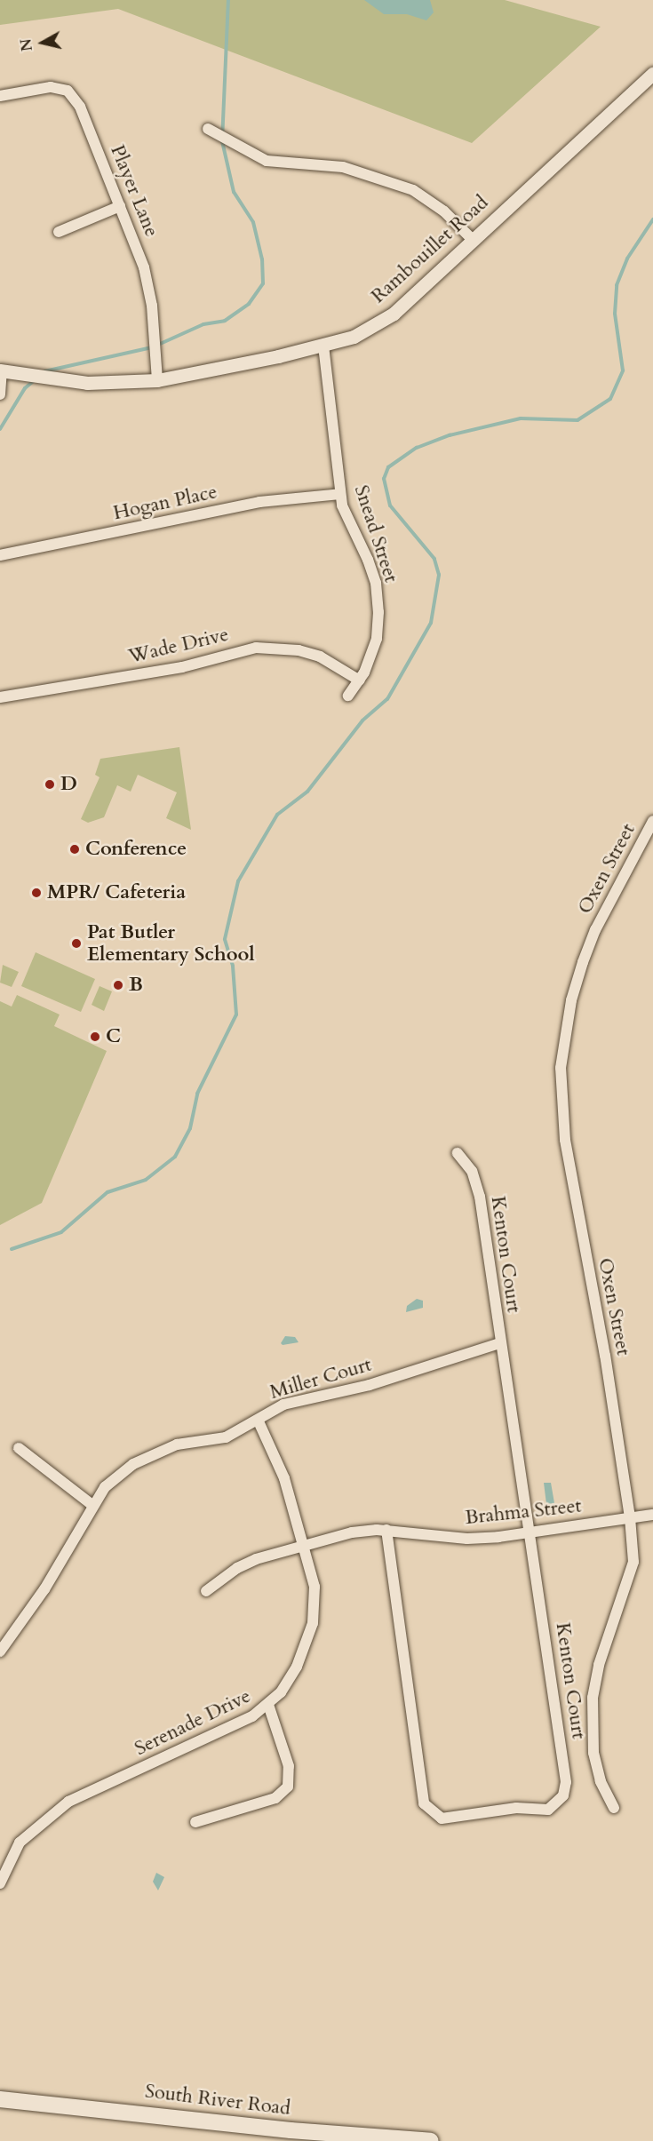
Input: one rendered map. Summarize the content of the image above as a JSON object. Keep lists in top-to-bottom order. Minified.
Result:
{"streets":{"main road":["South River Road"],"street":["Player Lane","Rambouillet Road","Hogan Place","Snead Street","Wade Drive","Oxen Street","Kenton Court","Miller Court","Brahma Street","Serenade Drive"]},"crossings":[["Player Lane","Rambouillet Road"],["Rambouillet Road","Snead Street"],["Hogan Place","Snead Street"],["Snead Street","Wade Drive"],["Oxen Street","Brahma Street"],["Kenton Court","Miller Court"],["Kenton Court","Brahma Street"],["Miller Court","Serenade Drive"],["Brahma Street","Serenade Drive"]],"places":["D","Conference","MPR/ Cafeteria","Pat Butler Elementary School","B","C"],"north":"left"}
